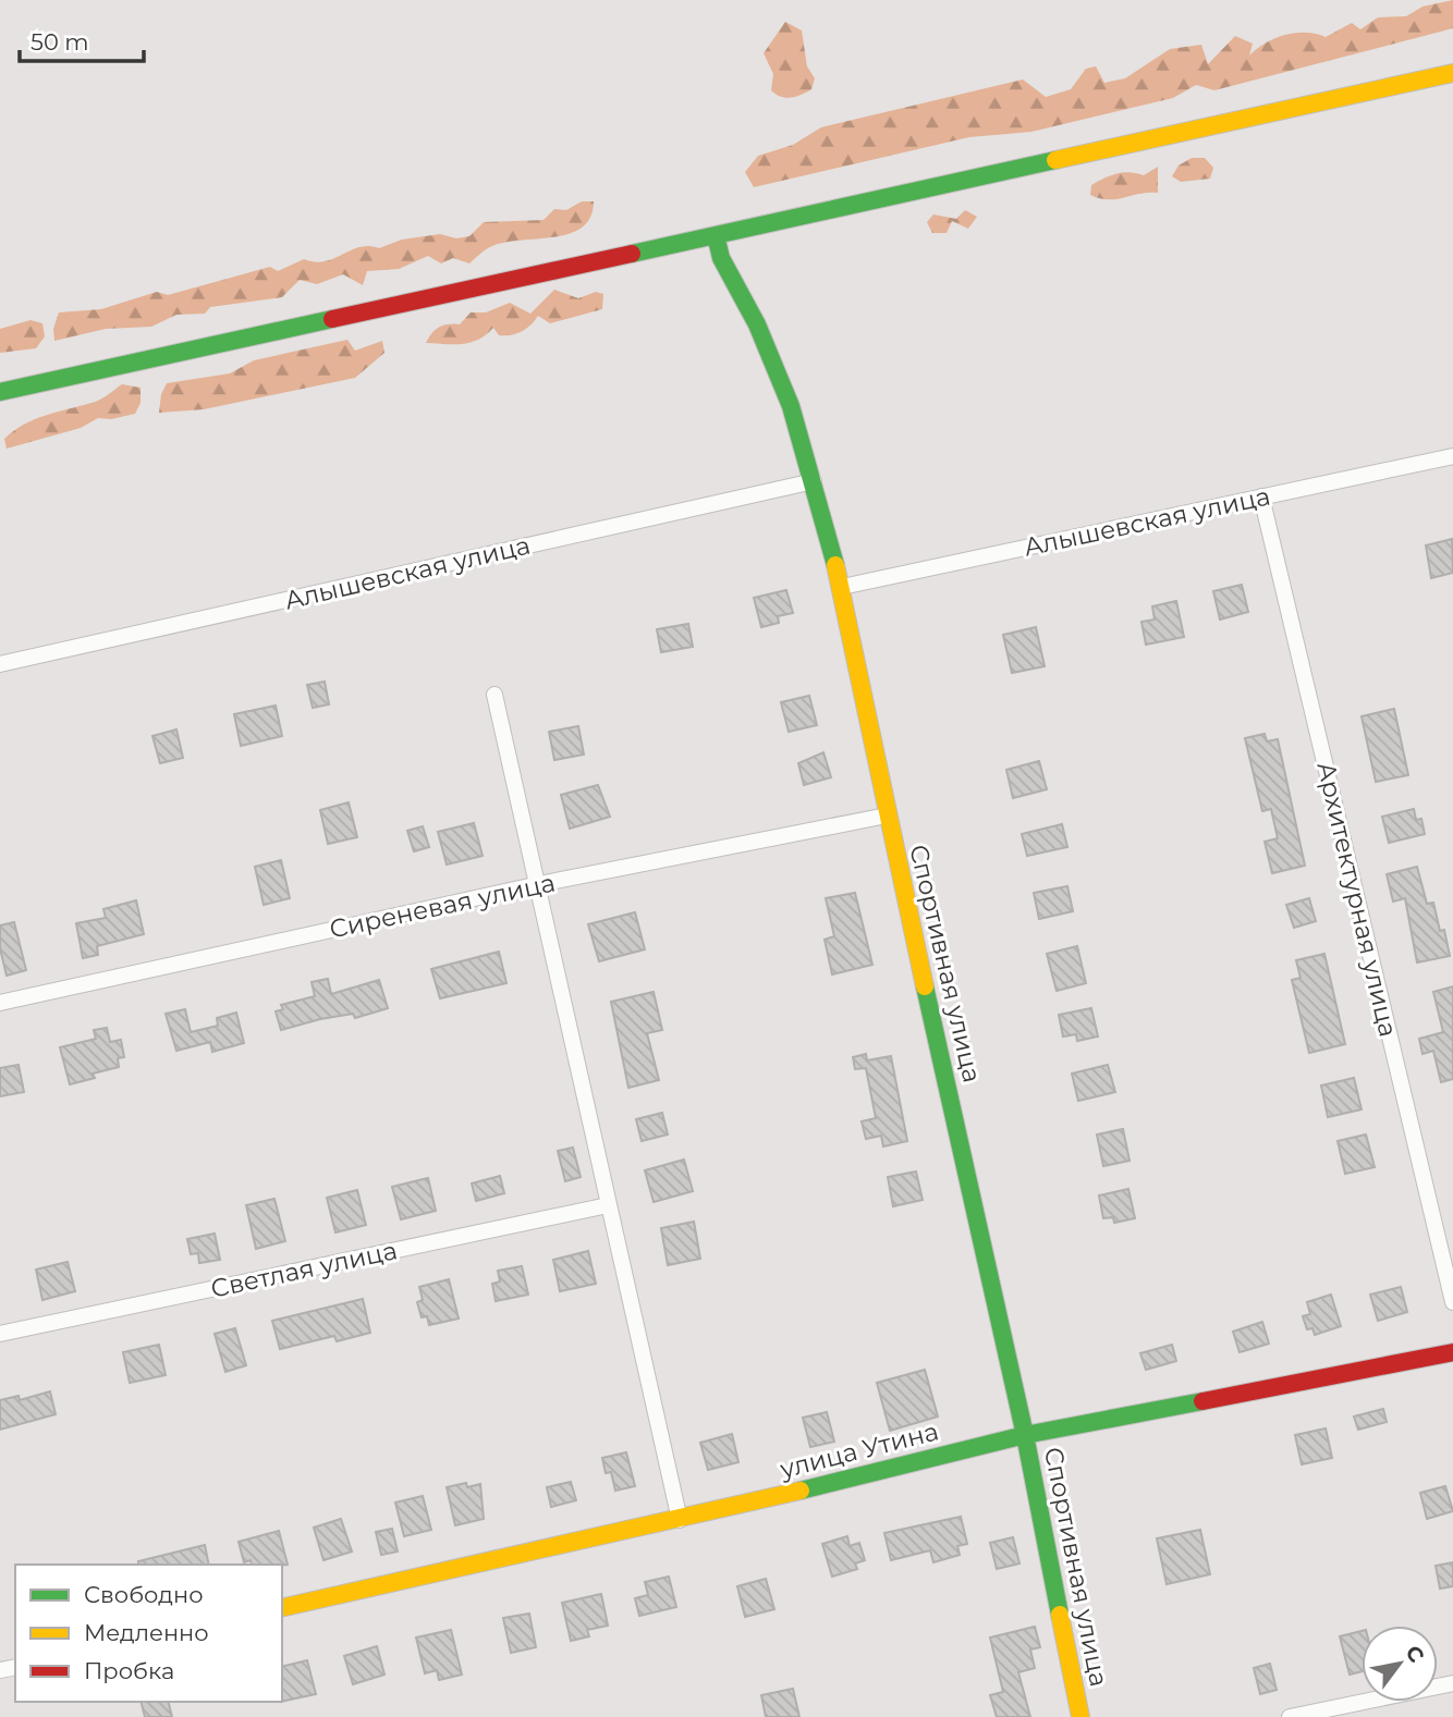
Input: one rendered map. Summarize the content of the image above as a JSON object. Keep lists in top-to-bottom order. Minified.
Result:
{"streets":{"street":["Алышевская улица","Архитектурная улица","Сиреневая улица","Спортивная улица","Светлая улица","улица Утина"]},"crossings":[["Алышевская улица","Архитектурная улица"],["Алышевская улица","Спортивная улица"],["Сиреневая улица","Спортивная улица"],["Спортивная улица","улица Утина"]],"legend":["Свободно","Медленно","Пробка"],"scale_bar":"50 m","north":"top right"}
